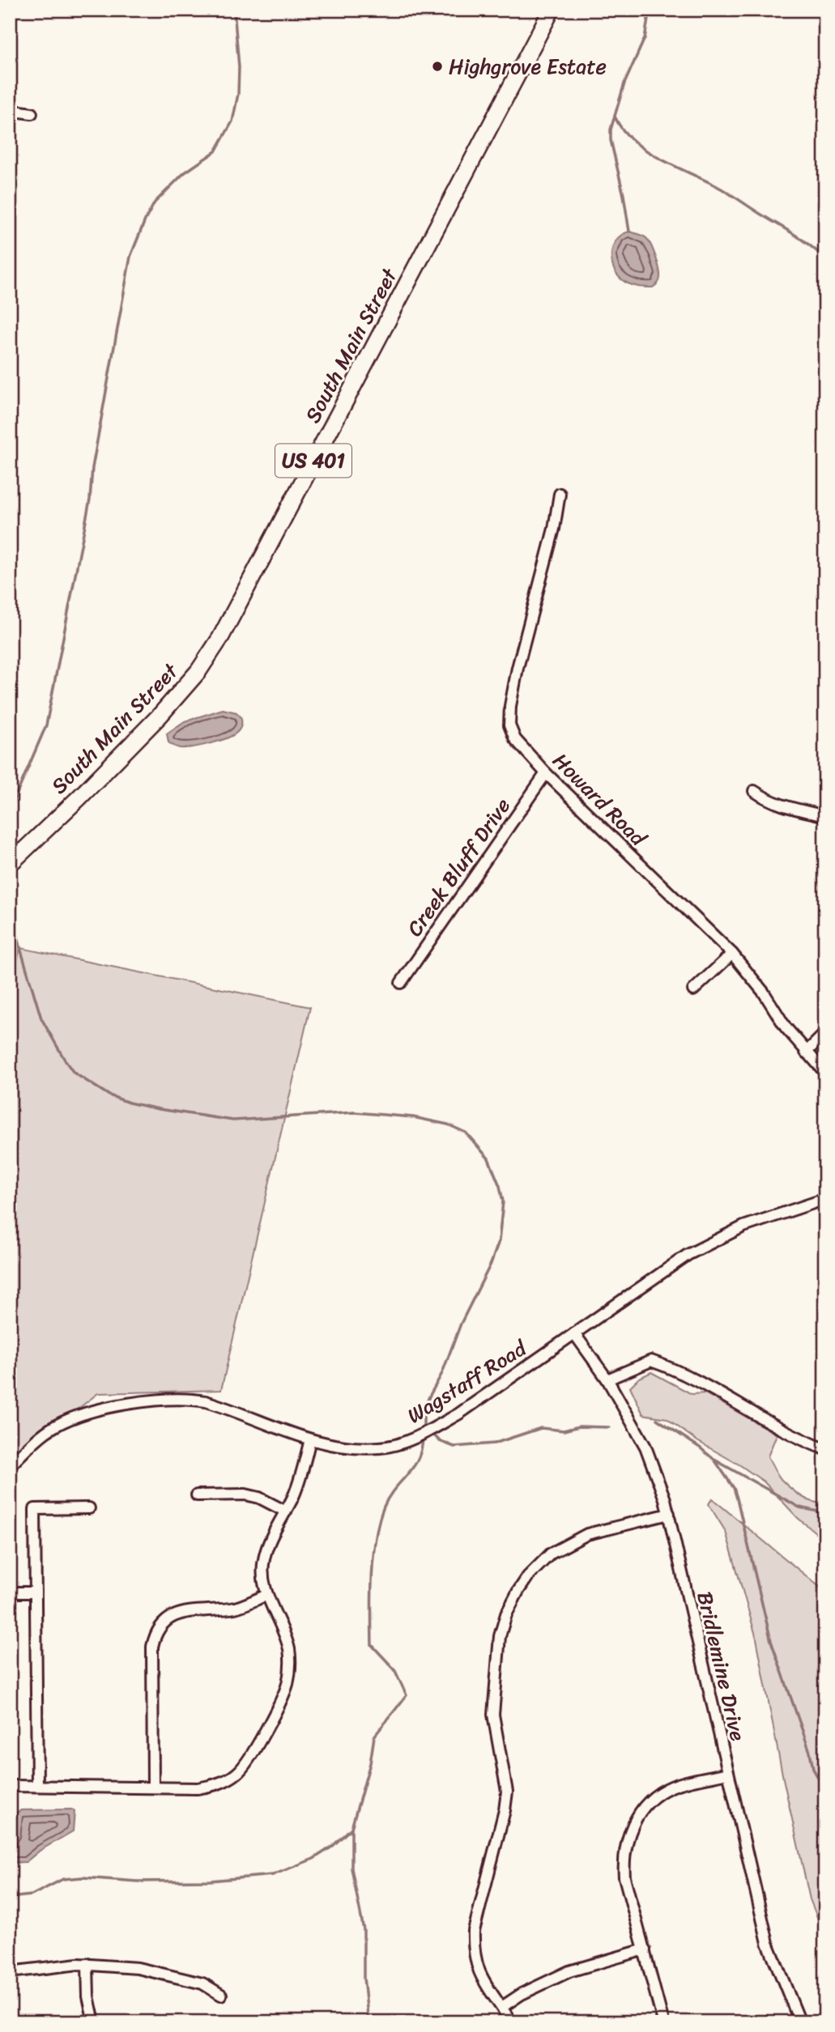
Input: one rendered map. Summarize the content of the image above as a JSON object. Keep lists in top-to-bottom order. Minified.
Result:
{"streets":{"highway":["South Main Street","US 401"],"street":["Howard Road","Creek Bluff Drive","Wagstaff Road","Bridlemine Drive"]},"crossings":[["Howard Road","Creek Bluff Drive"],["Wagstaff Road","Bridlemine Drive"]],"places":["Highgrove Estate"]}
